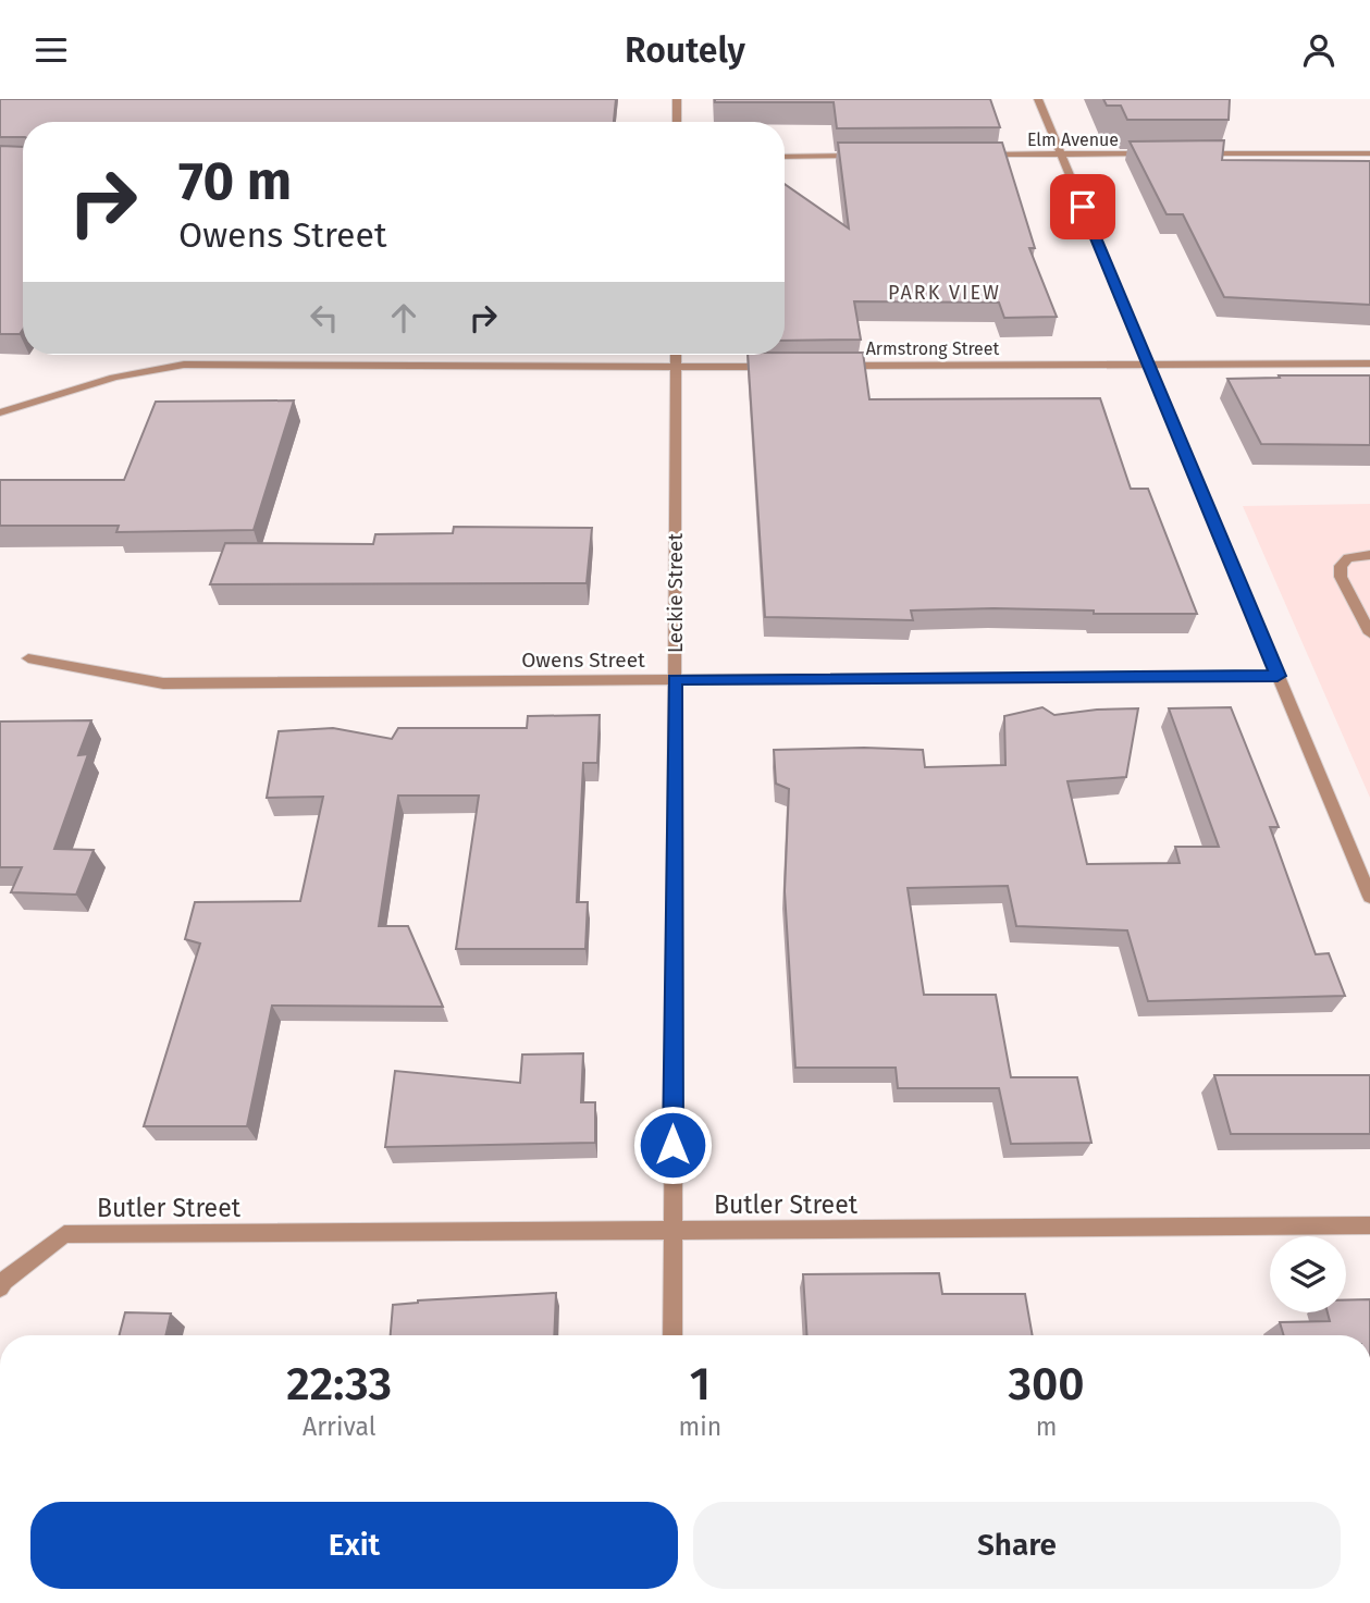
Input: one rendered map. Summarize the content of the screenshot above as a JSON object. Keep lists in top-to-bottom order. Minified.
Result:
{"streets":{"street":["Elm Avenue","Armstrong Street","Leckie Street","Owens Street","Butler Street"]},"crossings":[["Leckie Street","Owens Street"],["Leckie Street","Butler Street"]],"districts":["PARK VIEW"],"page":{"header":"Routely","turn":["70 m","Owens Street"],"eta":["22:33","Arrival","1","min","300","m"],"buttons":["Exit","Share"]}}
